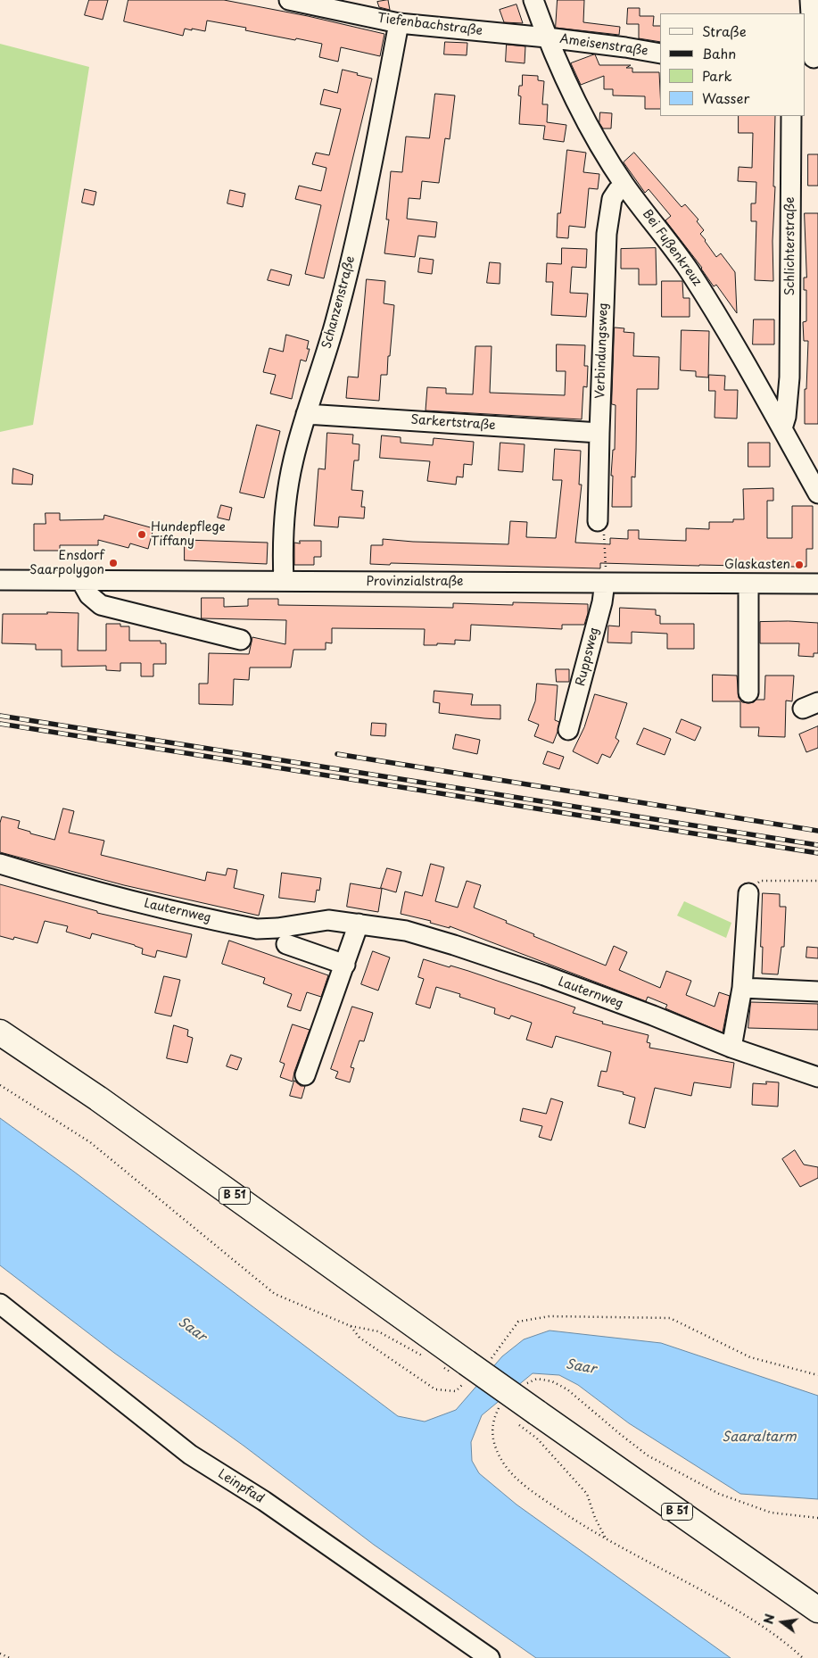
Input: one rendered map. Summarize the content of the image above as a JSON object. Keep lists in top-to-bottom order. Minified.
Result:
{"streets":{"main road":["B 51"],"street":["Tiefenbachstraße","Ameisenstraße","Schlichterstraße","Bei Fußenkreuz","Schanzenstraße","Verbindungsweg","Sarkertstraße","Provinzialstraße","Ruppsweg","Lauternweg","Leinpfad"]},"crossings":[["Tiefenbachstraße","Ameisenstraße"],["Tiefenbachstraße","Bei Fußenkreuz"],["Tiefenbachstraße","Schanzenstraße"],["Ameisenstraße","Bei Fußenkreuz"],["Schlichterstraße","Bei Fußenkreuz"],["Bei Fußenkreuz","Verbindungsweg"],["Schanzenstraße","Sarkertstraße"],["Schanzenstraße","Provinzialstraße"],["Verbindungsweg","Sarkertstraße"],["Provinzialstraße","Ruppsweg"]],"water":["Saar","Saaraltarm"],"places":["Hundepflege Tiffany","Ensdorf Saarpolygon","Glaskasten"],"legend":["Straße","Bahn","Park","Wasser"],"north":"left"}
